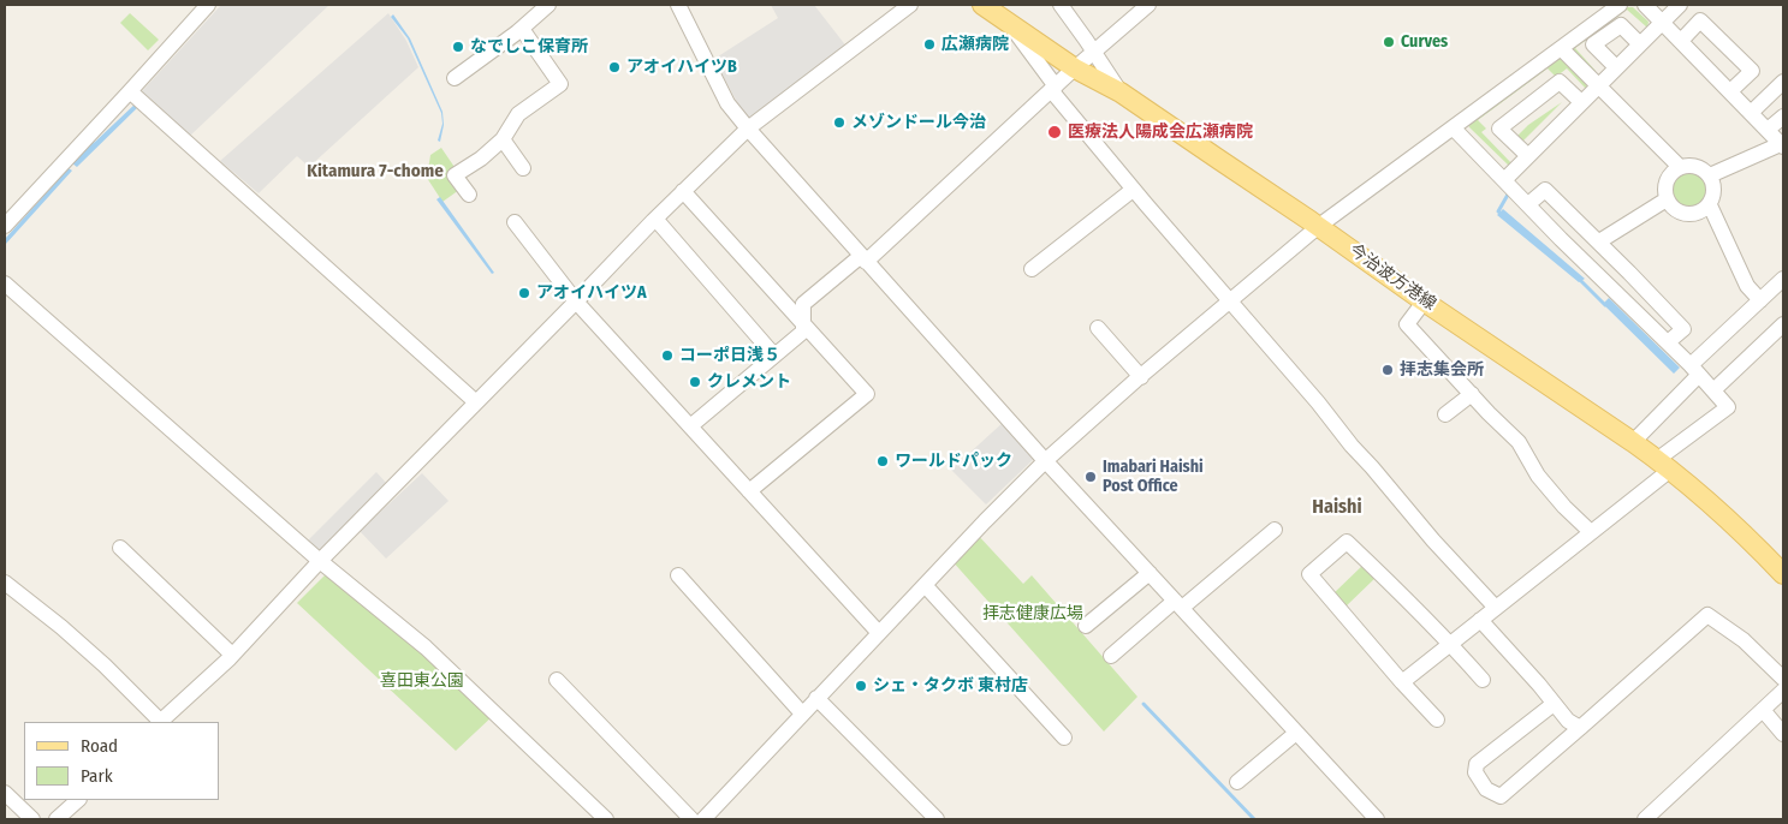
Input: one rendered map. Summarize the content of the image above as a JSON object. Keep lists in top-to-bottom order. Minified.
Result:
{"streets":{"main road":["今治波方港線"]},"districts":["Kitamura 7-chome","Haishi"],"parks":["拝志健康広場","喜田東公園"],"places":["Curves","広瀬病院","なでしこ保育所","アオイハイツB","メゾンドール今治","医療法人陽成会広瀬病院","アオイハイツA","コーポ日浅５","拝志集会所","クレメント","ワールドパック","Imabari Haishi Post Office","シェ・タクボ 東村店"],"legend":["Road","Park"]}
